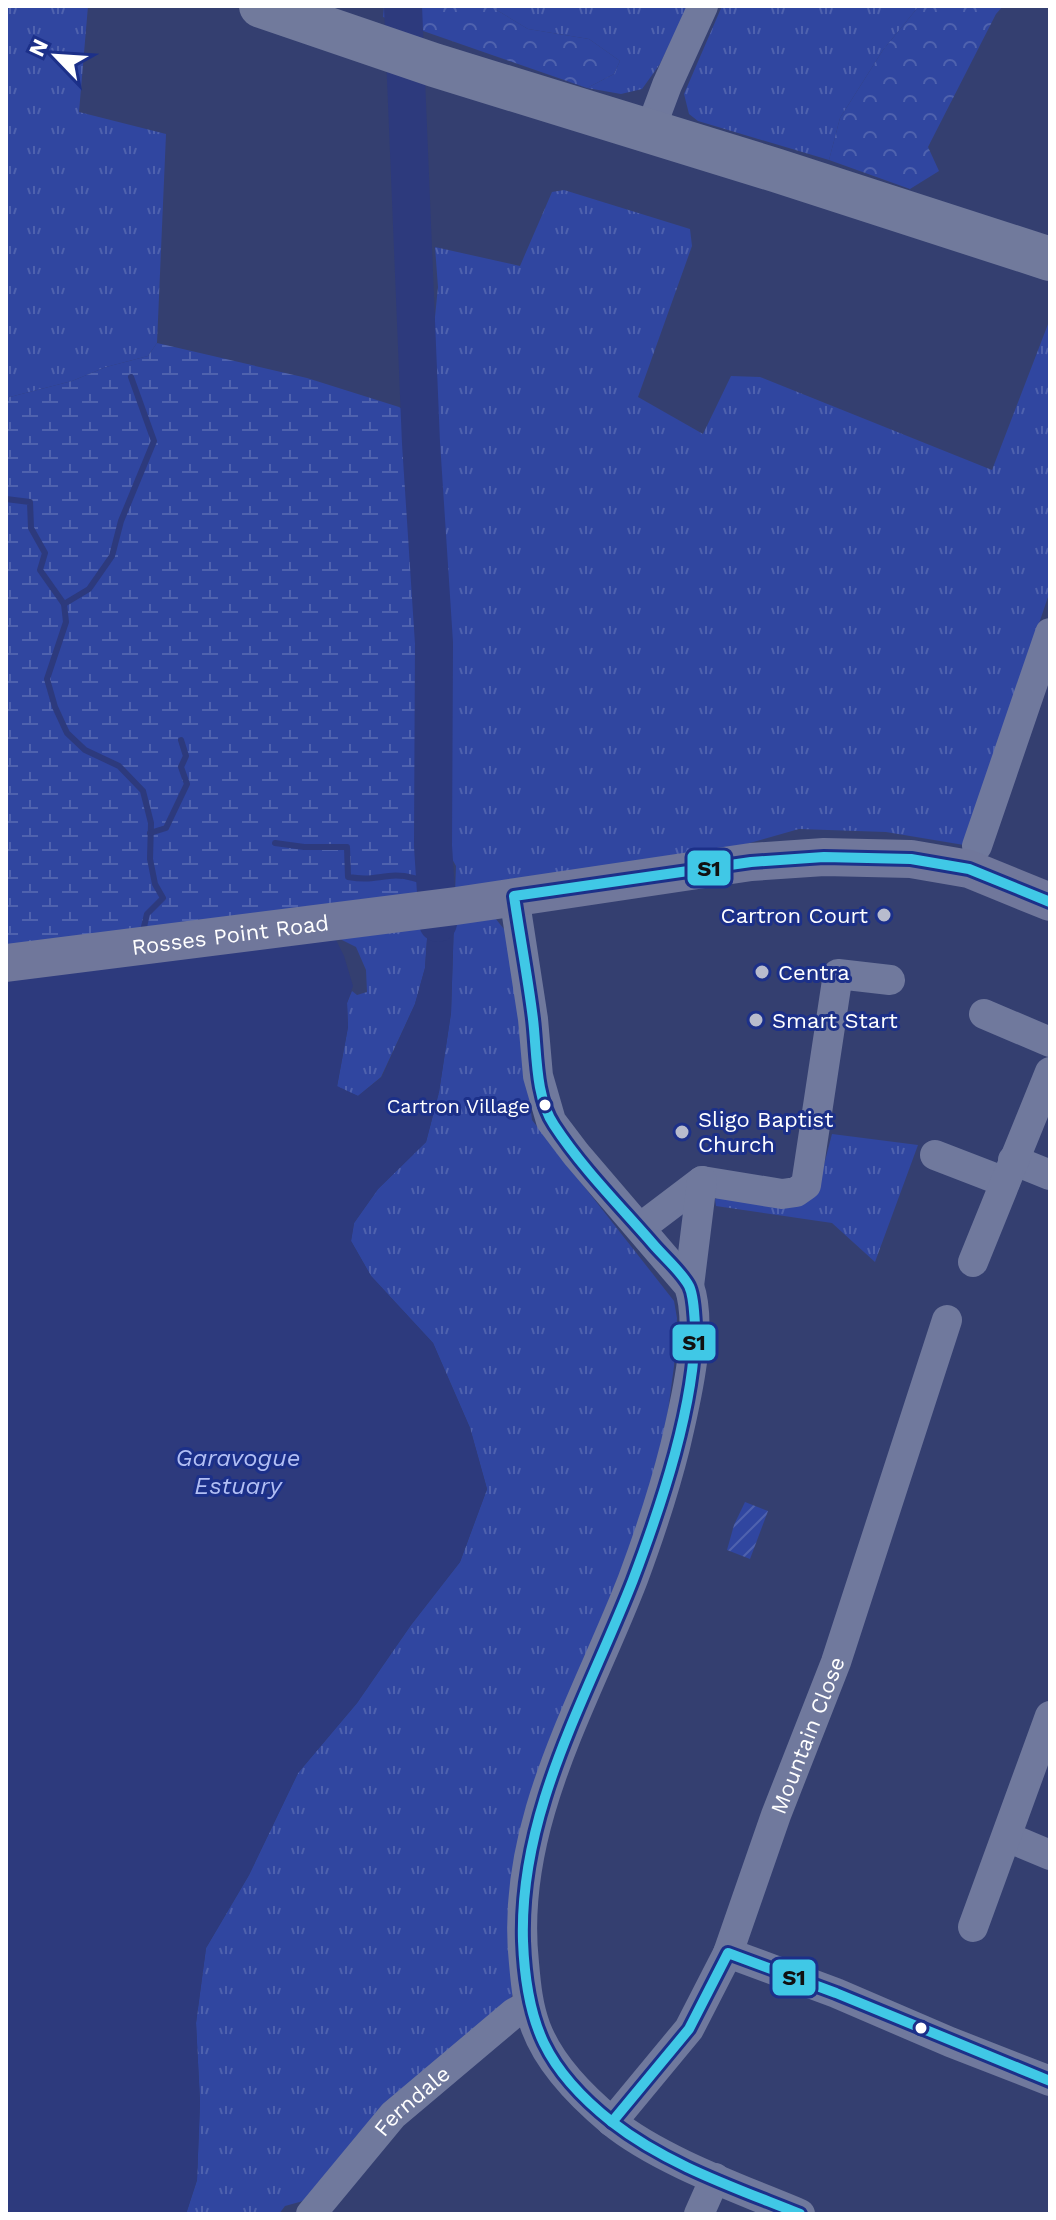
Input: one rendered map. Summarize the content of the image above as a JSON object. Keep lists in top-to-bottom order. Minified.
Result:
{"streets":{"main road":["Rosses Point Road"],"street":["Mountain Close","Ferndale"]},"water":["Garavogue Estuary"],"places":["Cartron Court","Centra","Smart Start","Cartron Village","Sligo Baptist Church"],"lines":["transit line S1"],"north":"top left"}
